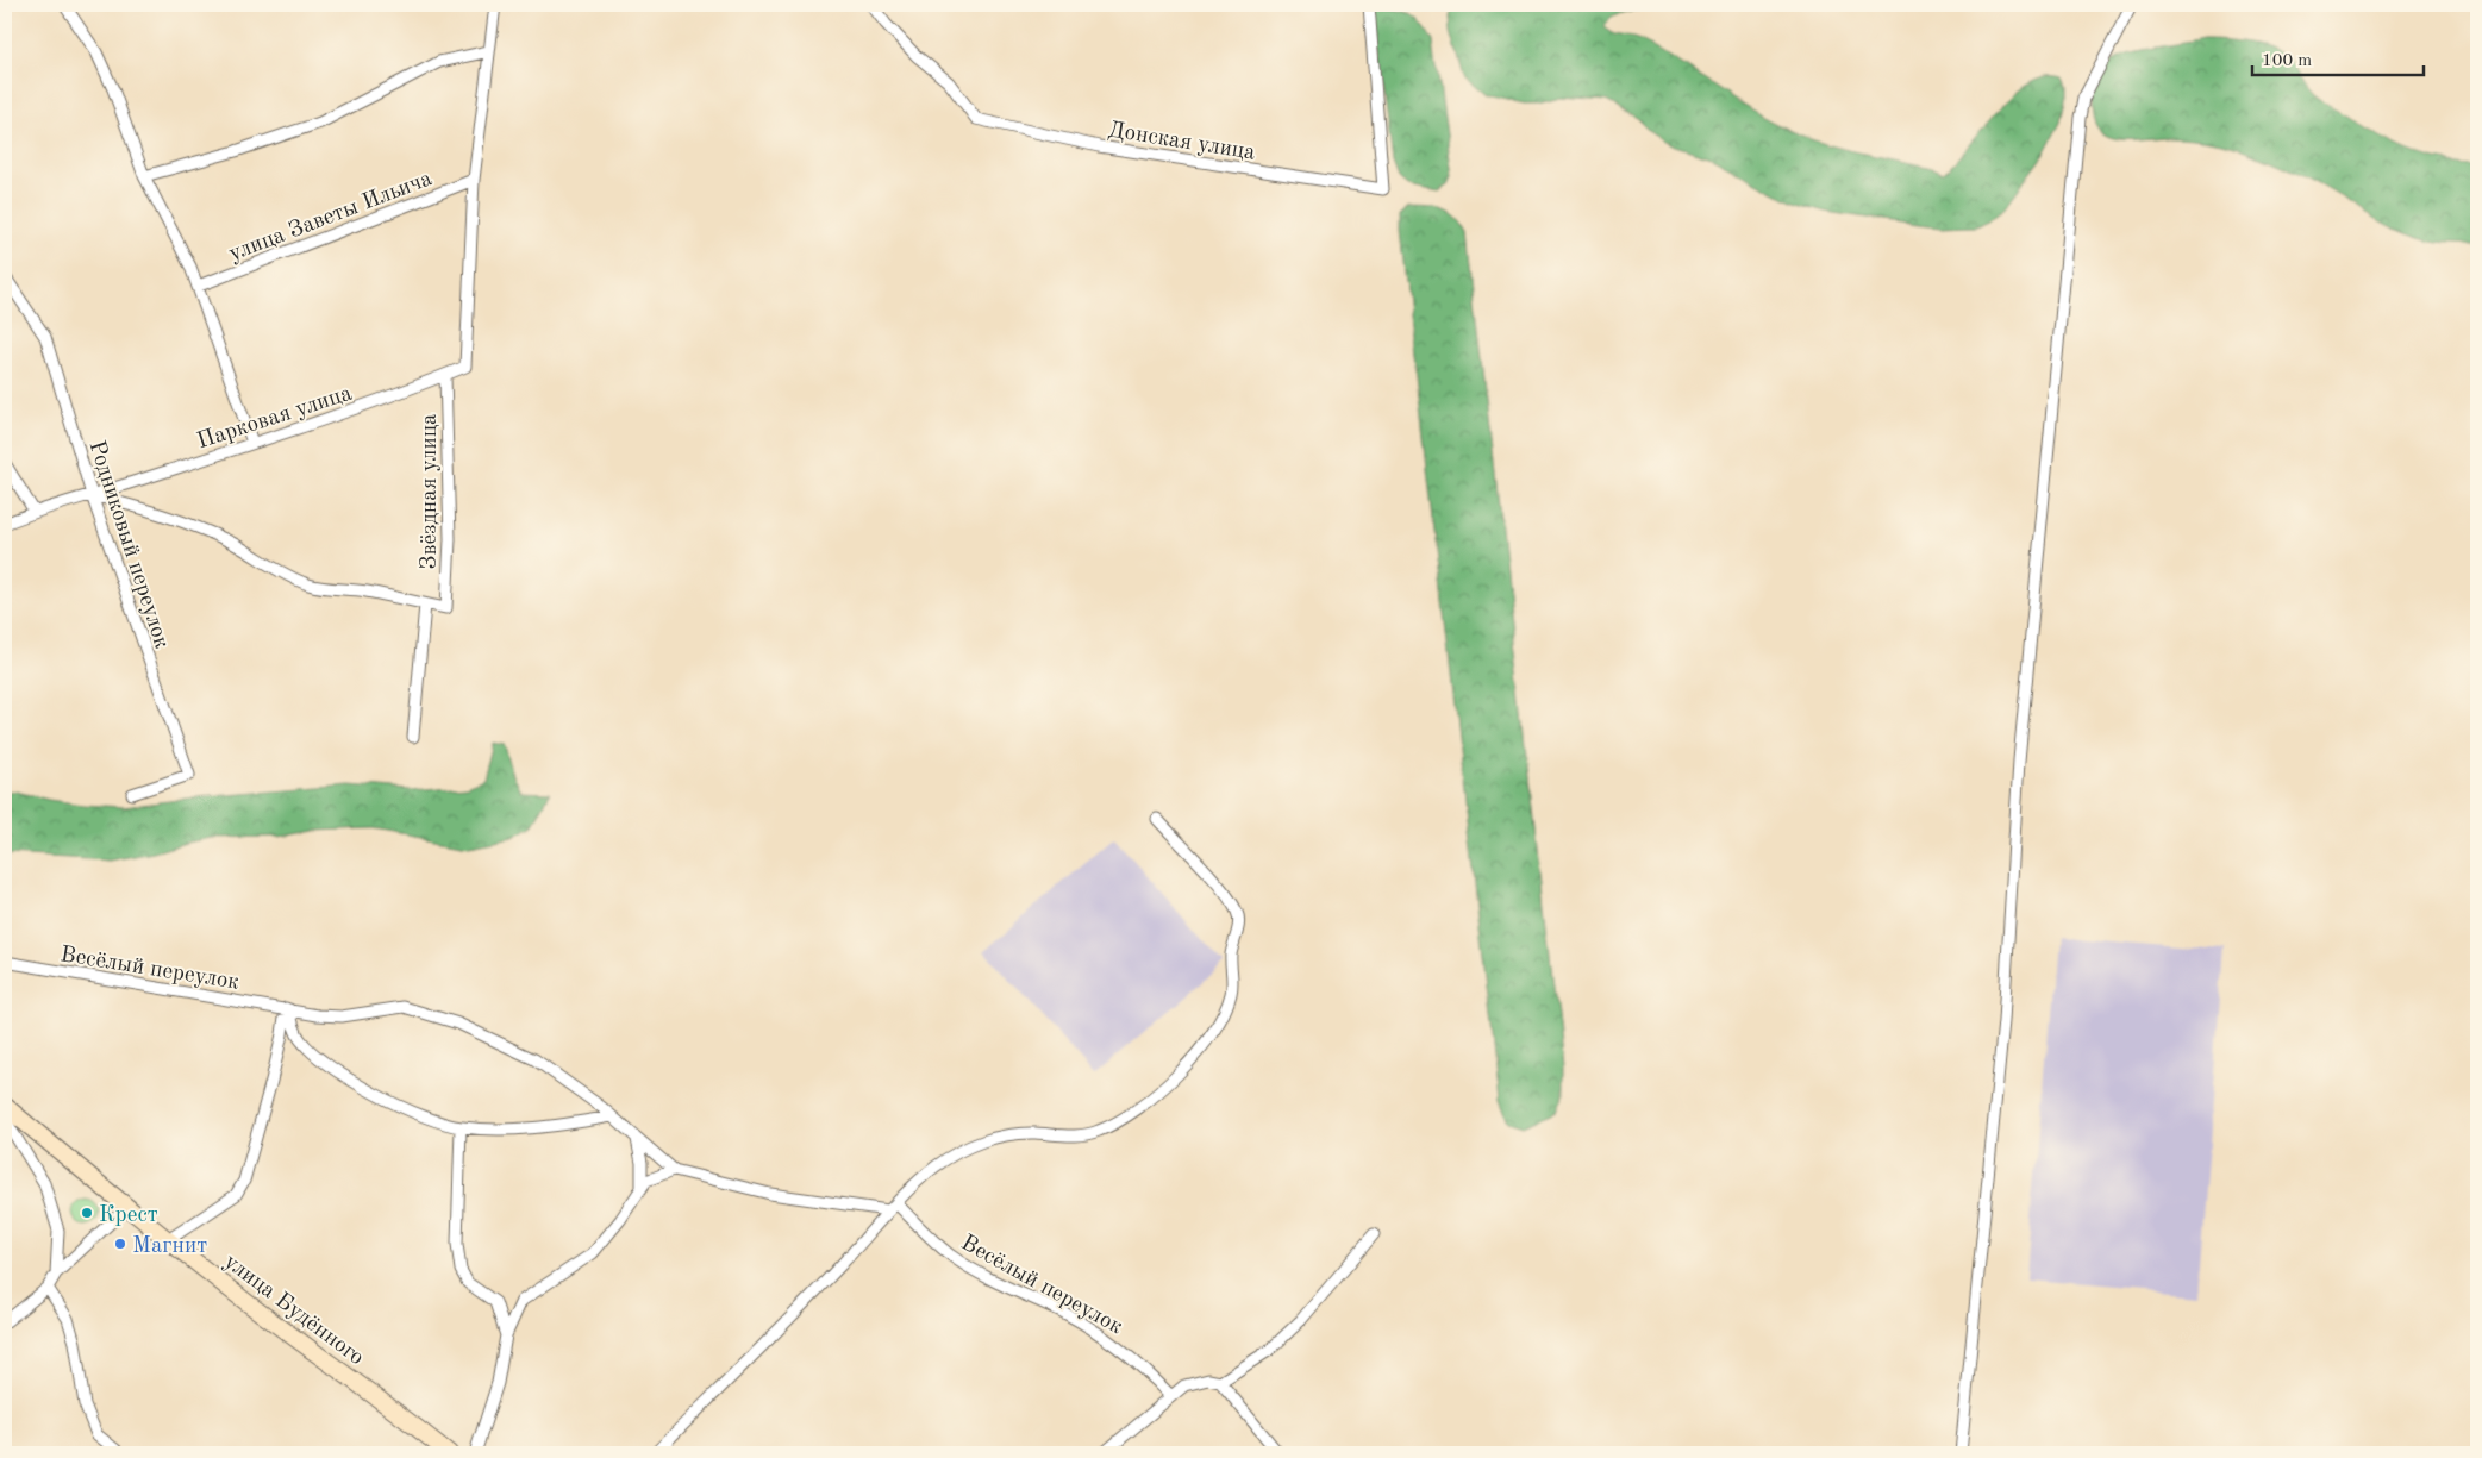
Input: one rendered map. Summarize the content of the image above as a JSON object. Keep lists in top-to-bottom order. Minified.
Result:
{"streets":{"main road":["улица Будённого"],"street":["Донская улица","улица Заветы Ильича","Парковая улица","Звёздная улица","Родниковый переулок","Весёлый переулок"]},"crossings":[["улица Заветы Ильича","Парковая улица"],["Парковая улица","Звёздная улица"],["Парковая улица","Родниковый переулок"]],"places":["Крест","Магнит"],"scale_bar":"100 m"}
